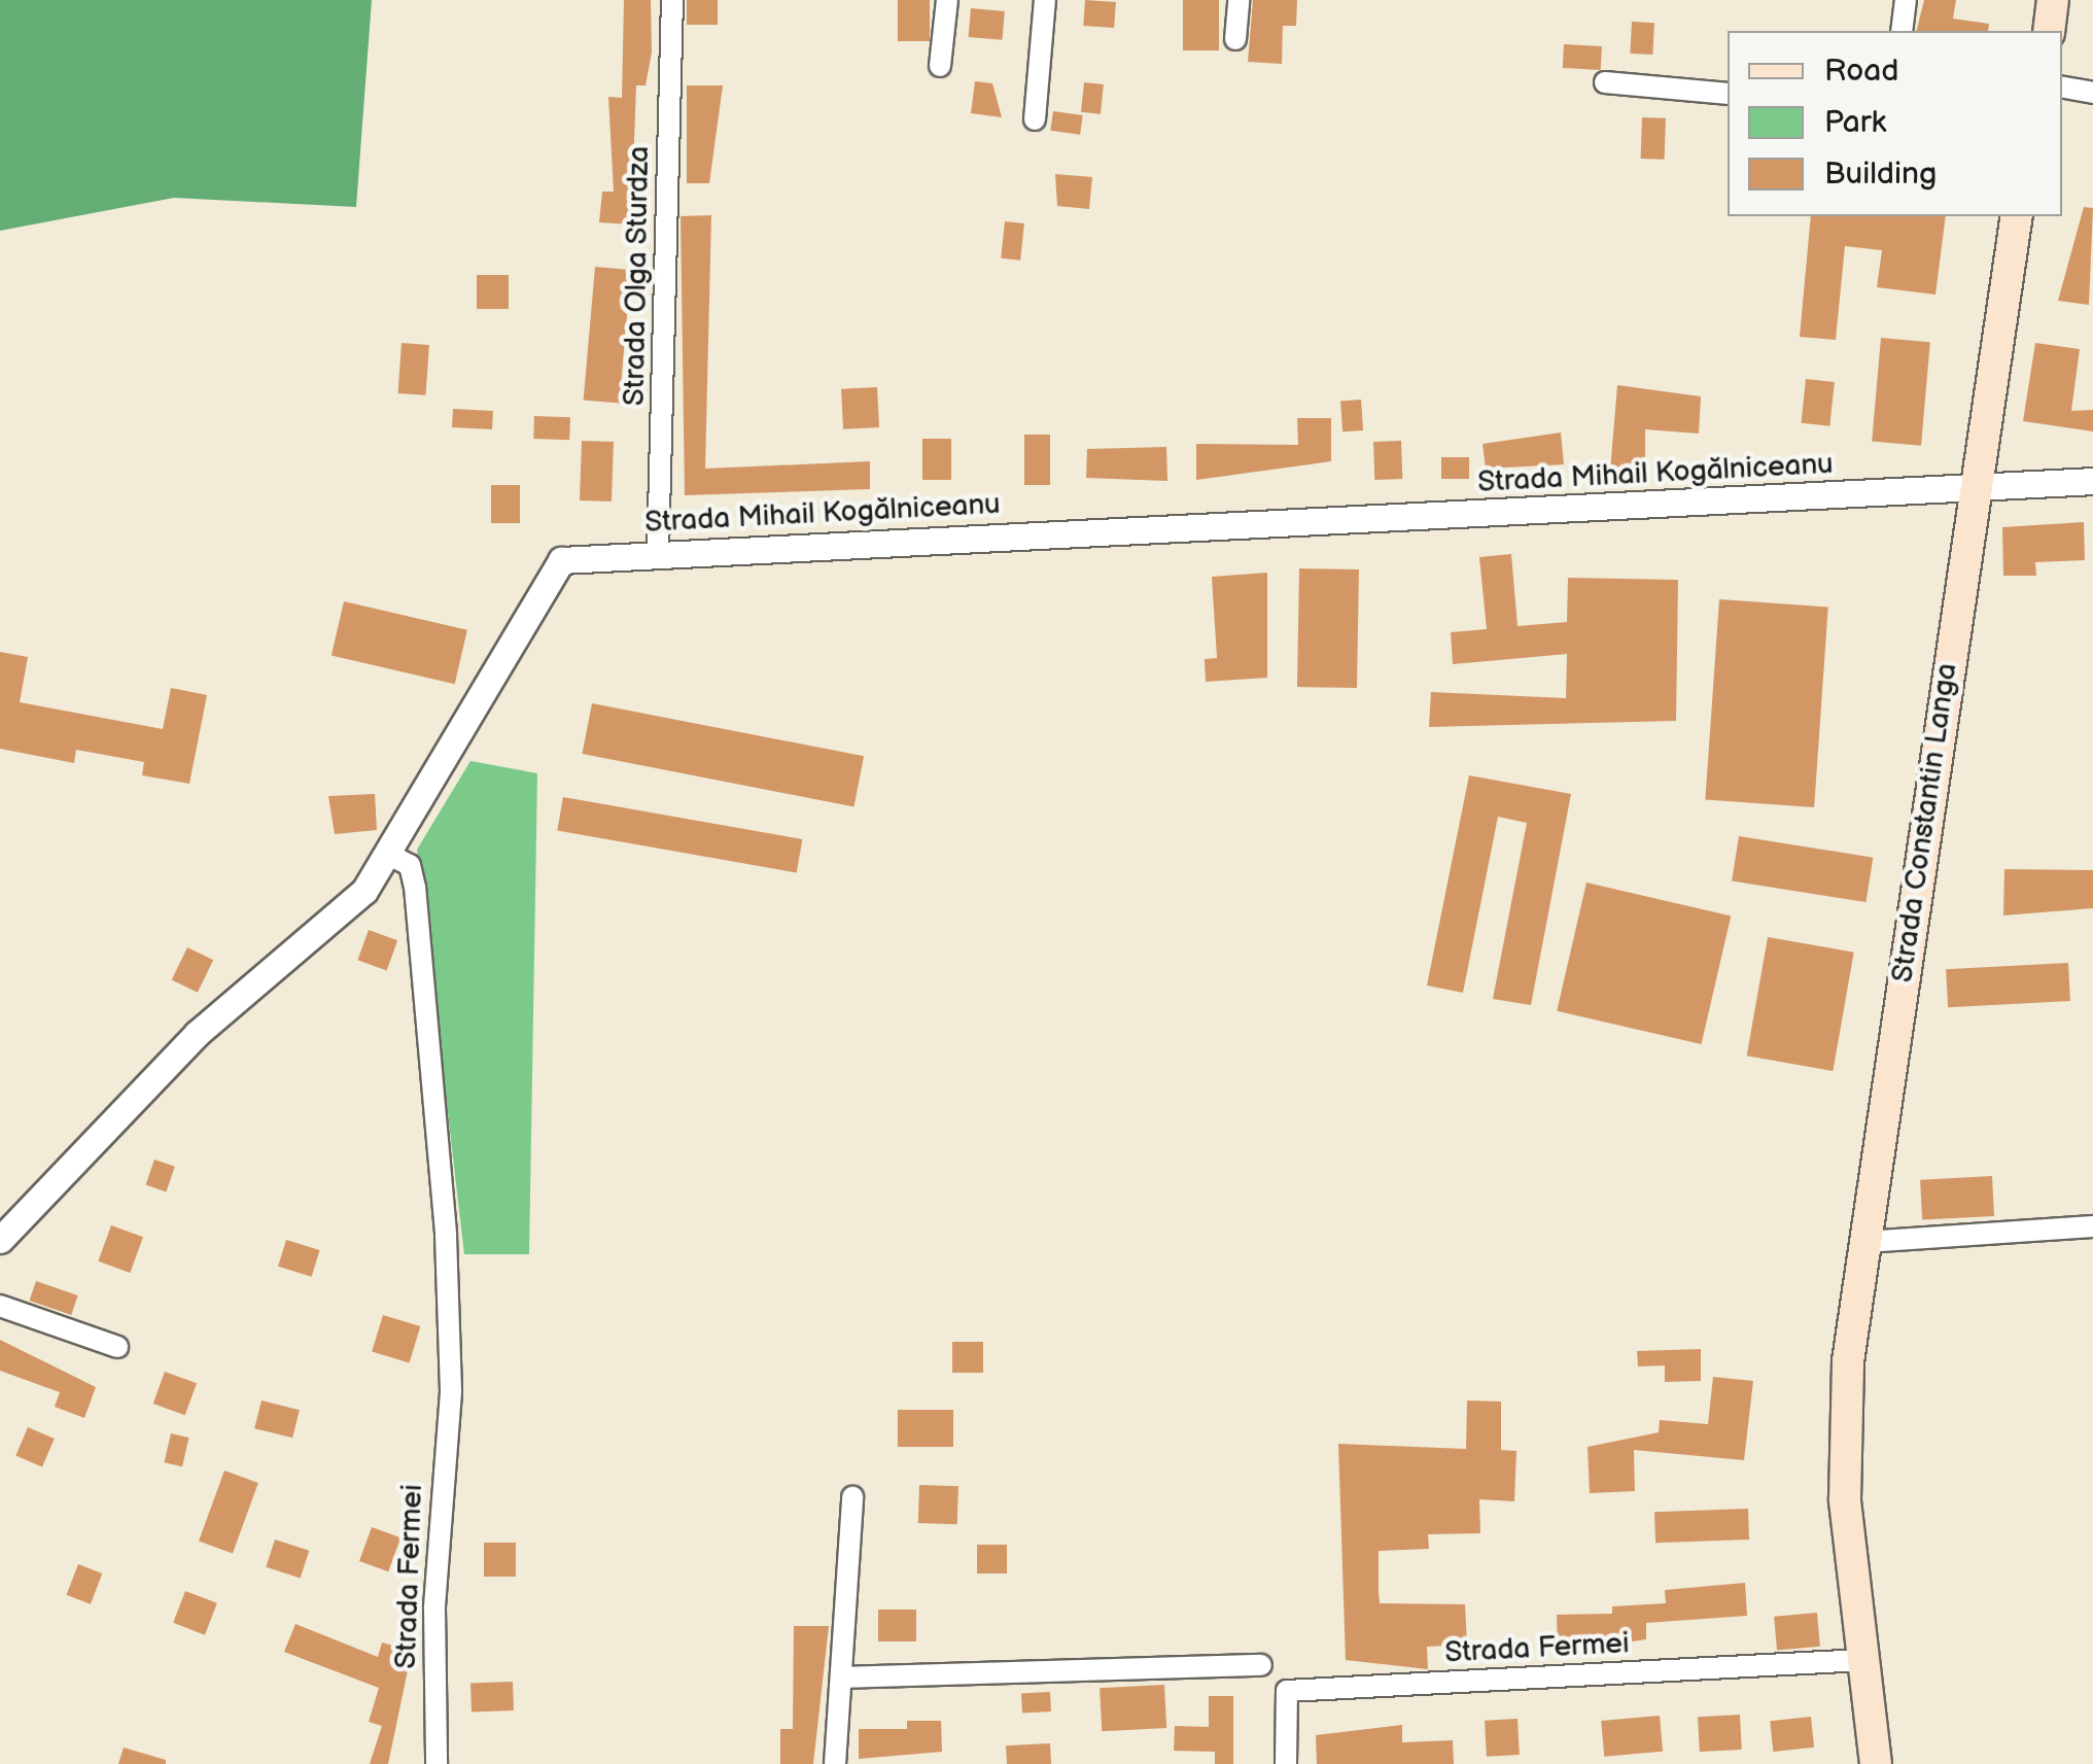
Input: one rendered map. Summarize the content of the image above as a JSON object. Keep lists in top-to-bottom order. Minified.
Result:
{"streets":{"main road":["Strada Constantin Langa"],"street":["Strada Olga Sturdza","Strada Mihail Kogălniceanu","Strada Fermei"]},"crossings":[["Strada Olga Sturdza","Strada Mihail Kogălniceanu"],["Strada Mihail Kogălniceanu","Strada Constantin Langa"],["Strada Mihail Kogălniceanu","Strada Fermei"],["Strada Constantin Langa","Strada Fermei"]],"legend":["Road","Park","Building"]}
